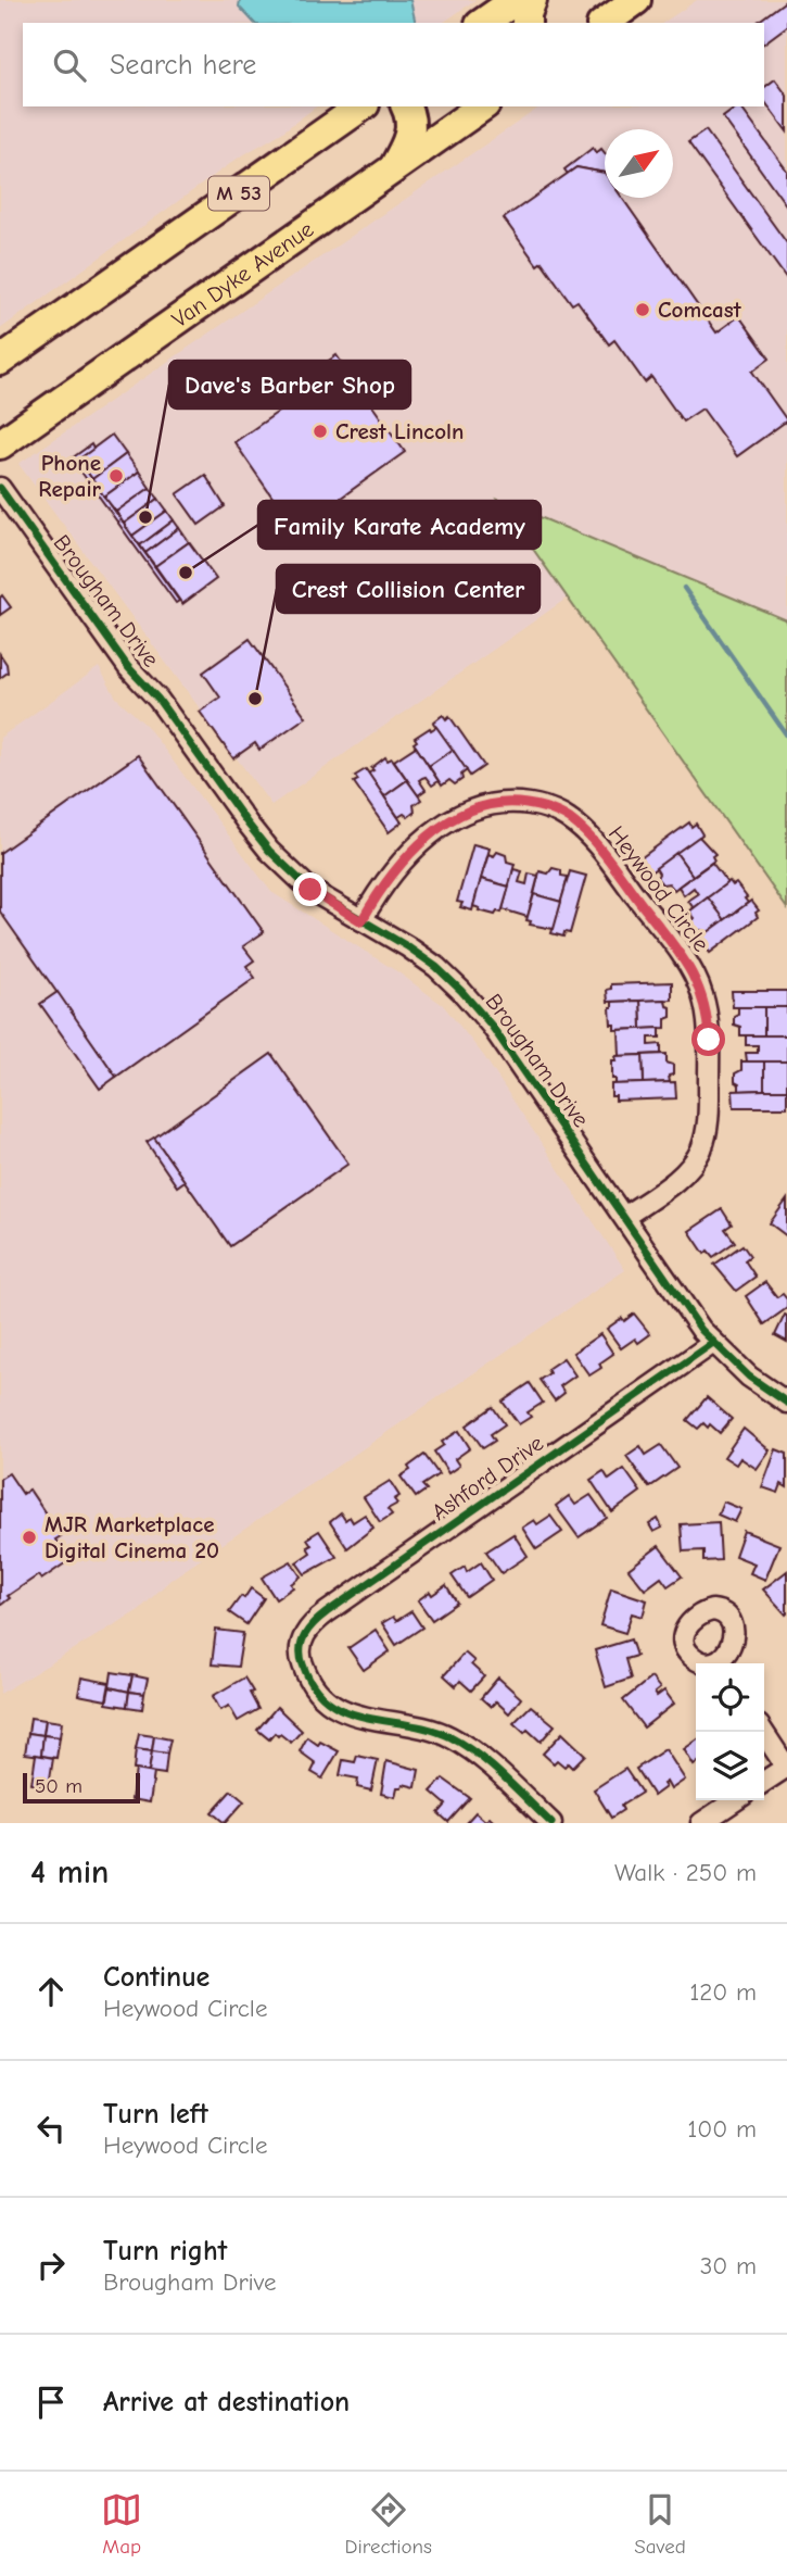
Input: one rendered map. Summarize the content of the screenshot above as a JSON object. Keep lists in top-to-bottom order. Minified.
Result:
{"streets":{"main road":["M 53","Van Dyke Avenue"],"street":["Brougham Drive","Heywood Circle","Ashford Drive"]},"crossings":[["Brougham Drive","Heywood Circle"],["Brougham Drive","Ashford Drive"]],"places":["Comcast","Crest Lincoln","Phone Repair","Dave's Barber Shop","Family Karate Academy","Crest Collision Center","MJR Marketplace Digital Cinema 20"],"scale_bar":"50 m","north":"top right","page":{"search":"Search here","scale":"50 m","heading":["4 min","Walk · 250 m"],"list":[["Continue","Heywood Circle","120 m"],["Turn left","Heywood Circle","100 m"],["Turn right","Brougham Drive","30 m"],"Arrive at destination"],"nav":["Map","Directions","Saved"]}}
